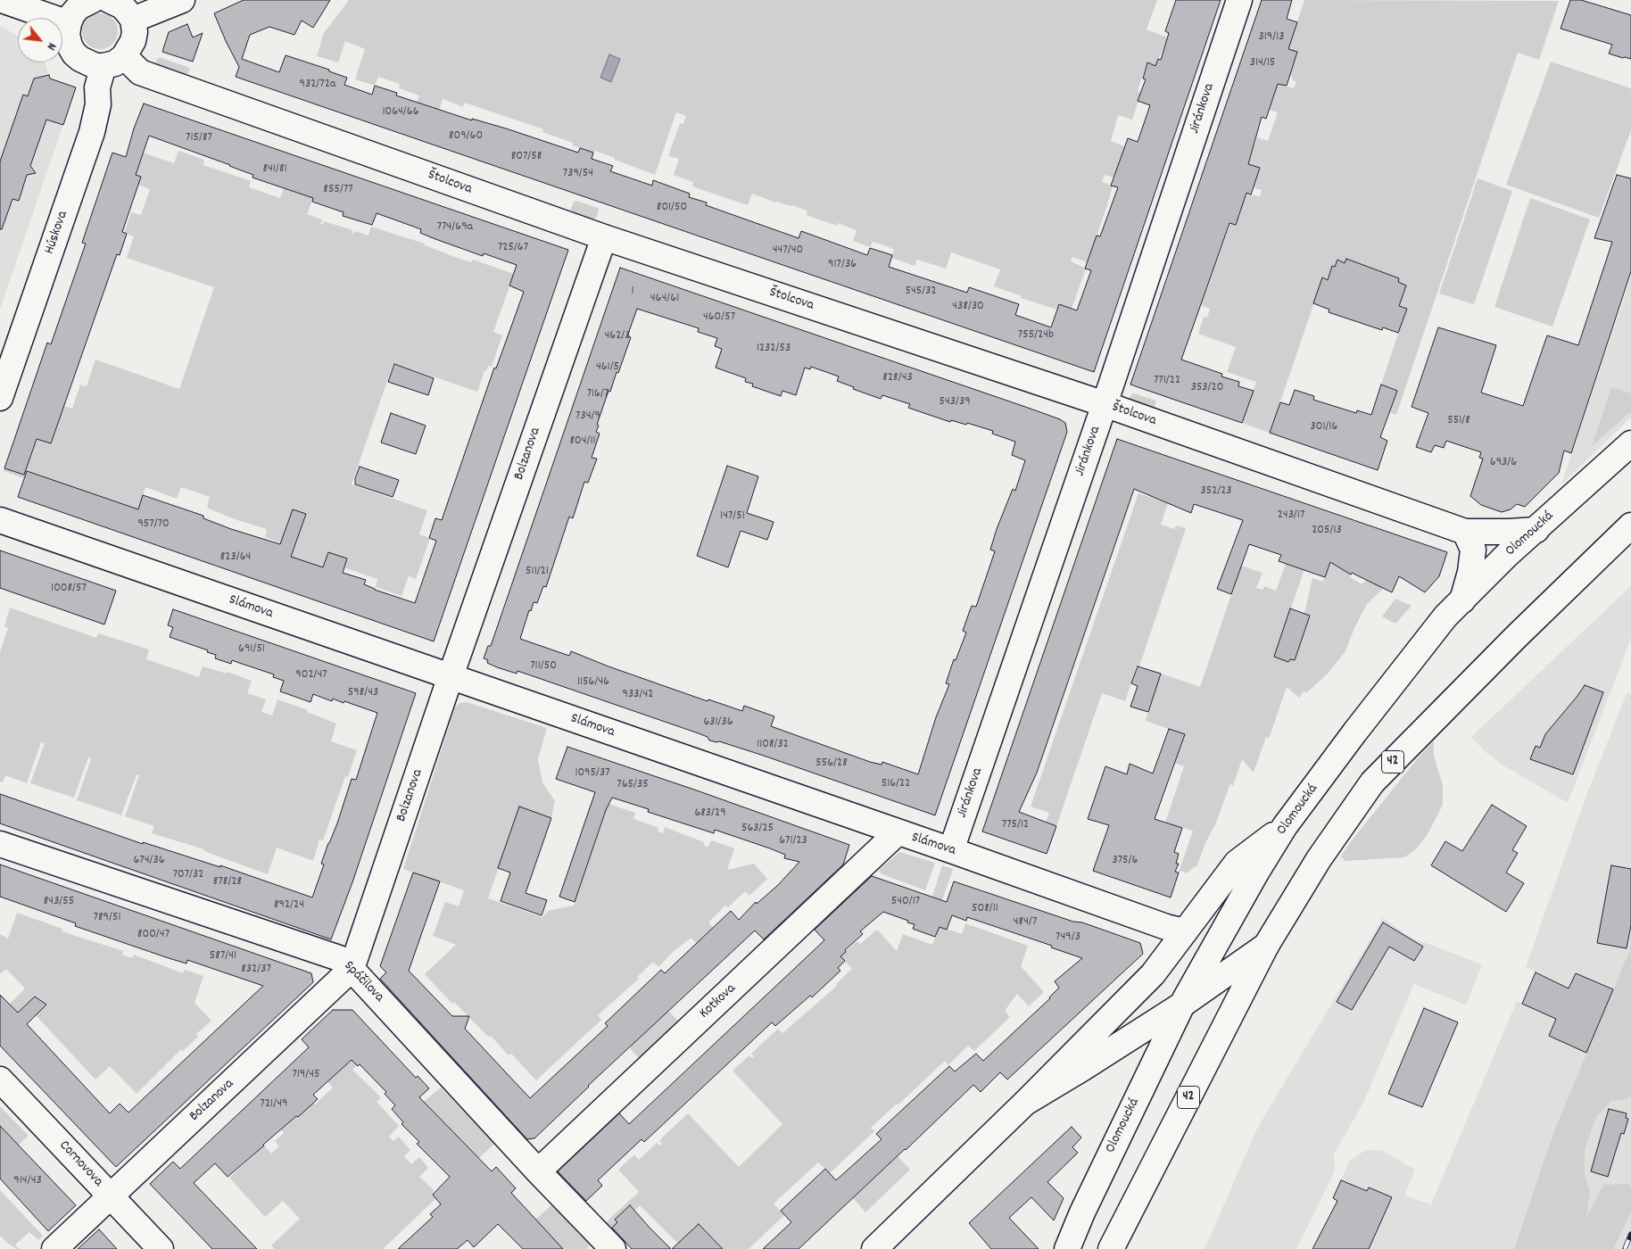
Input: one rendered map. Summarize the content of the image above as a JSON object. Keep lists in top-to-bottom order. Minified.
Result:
{"streets":{"main road":["Jiránkova","Štolcova","Húskova","Bolzanova","Olomoucká","Slámova","42","Spáčilova","Kotkova","Cornovova"]},"crossings":[["Jiránkova","Štolcova"],["Jiránkova","Slámova"],["Štolcova","Húskova"],["Štolcova","Bolzanova"],["Štolcova","Olomoucká"],["Bolzanova","Slámova"],["Bolzanova","Spáčilova"],["Bolzanova","Cornovova"],["Slámova","Kotkova"],["Spáčilova","Kotkova"]],"house_numbers":["319/13","314/15","932/72a","1064/66","809/60","715/87","807/58","841/81","739/54","855/77","801/50","774/69a","725/67","447/40","917/36","1","545/32","464/61","438/30","460/57","755/24b","462/3","1232/53","461/5","828/43","771/22","353/20","716/7","543/39","734/9","551/8","301/16","804/11","693/6","352/23","243/17","147/51","957/70","205/13","823/64","511/21","1008/57","691/51","711/50","902/47","1156/46","598/43","933/42","631/36","1108/32","556/28","1095/37","516/22","765/35","683/29","775/12","563/25","671/23","674/36","375/6","707/32","878/28","843/55","540/17","892/24","508/11","789/51","484/7","800/47","749/3","587/41","832/37","719/45","721/49","914/43"],"north":"bottom right"}
